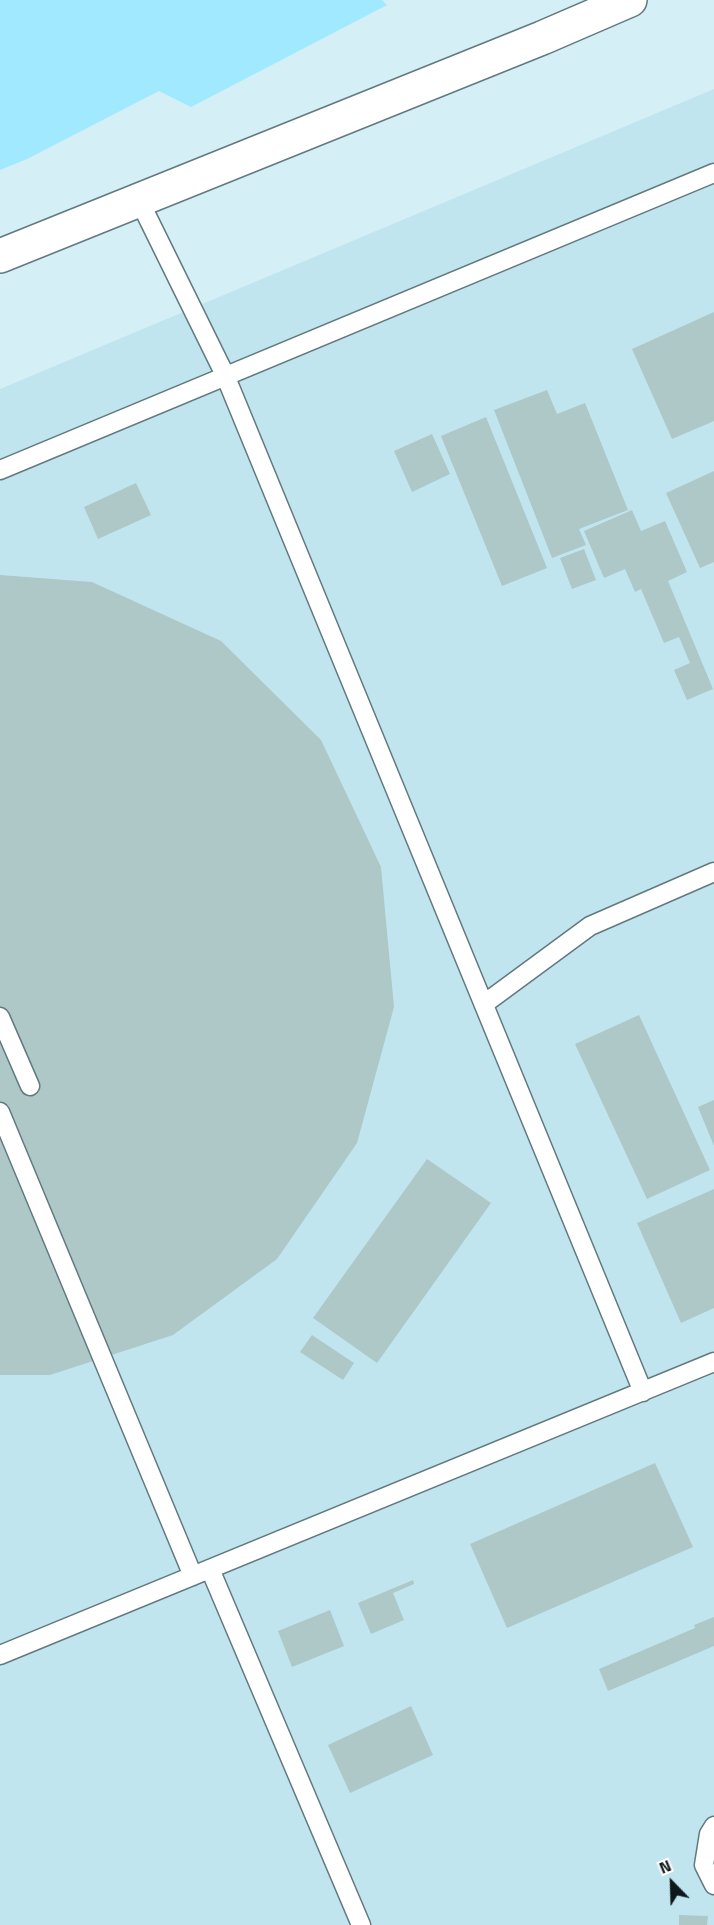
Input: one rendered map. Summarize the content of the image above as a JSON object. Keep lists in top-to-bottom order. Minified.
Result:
{"north":"top left"}
